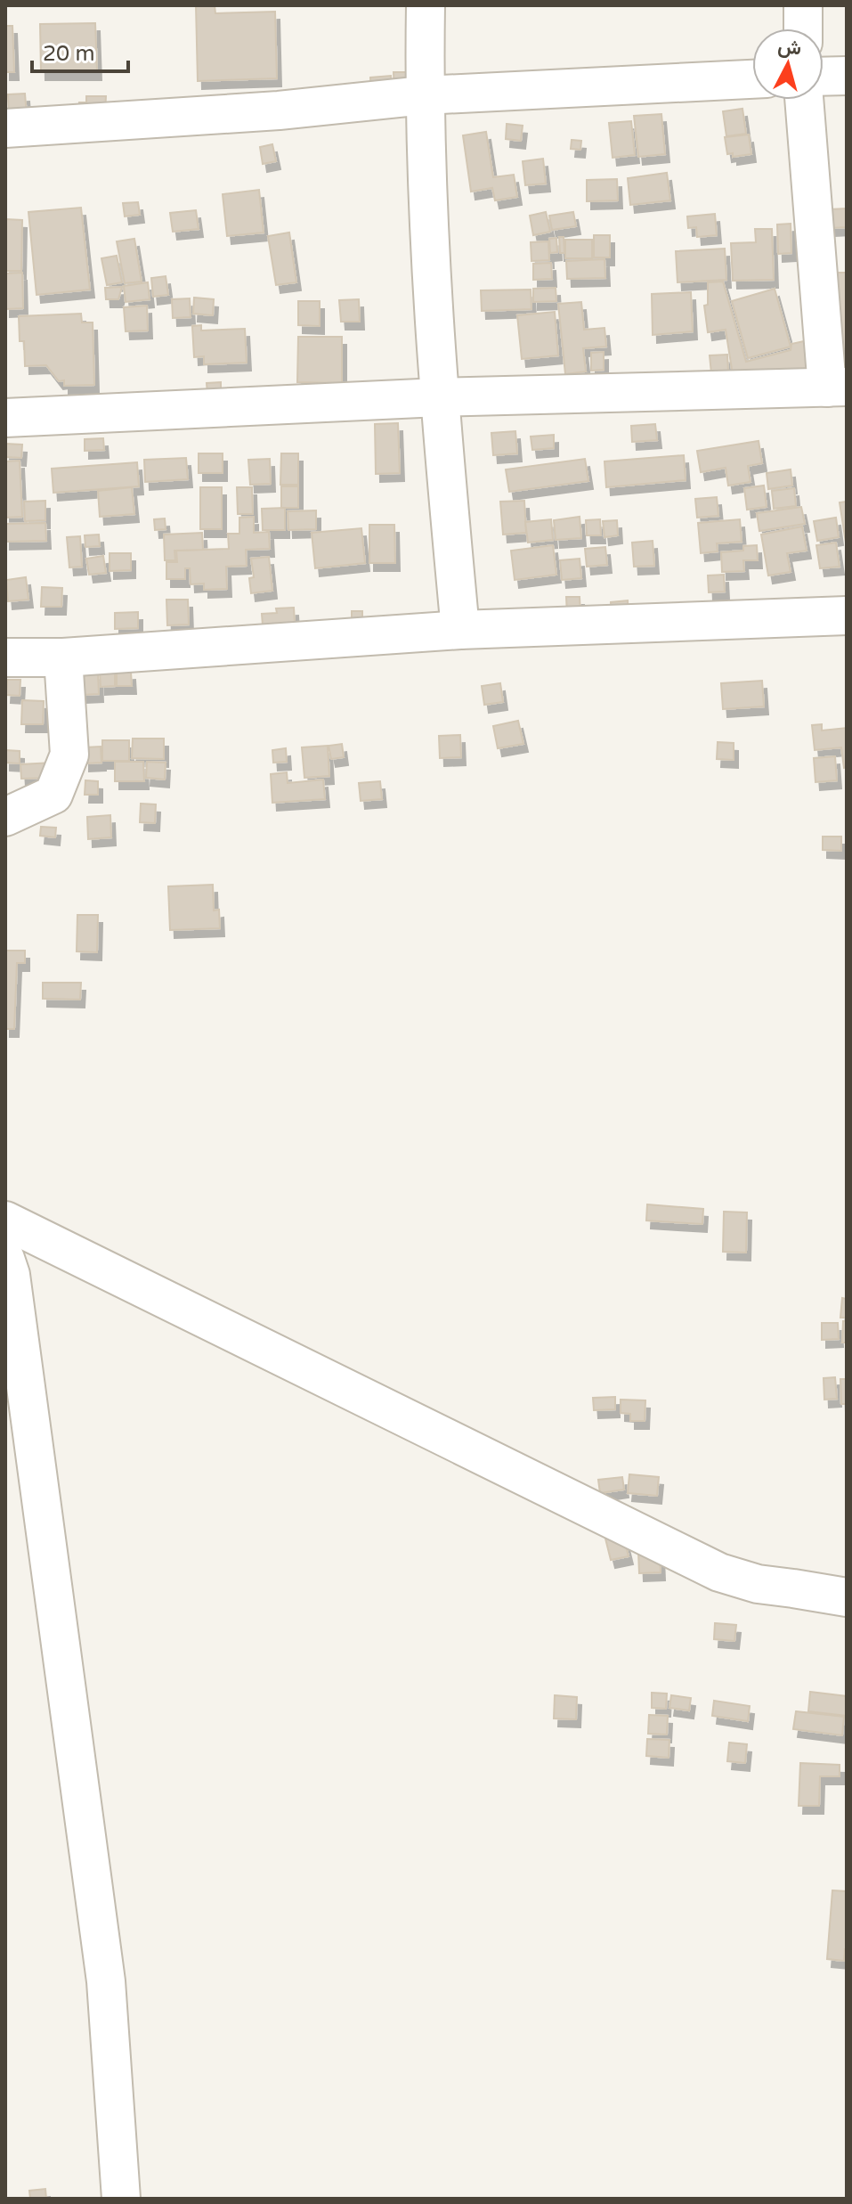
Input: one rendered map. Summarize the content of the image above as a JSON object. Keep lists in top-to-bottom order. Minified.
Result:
{"scale_bar":"20 m","north":"top"}
